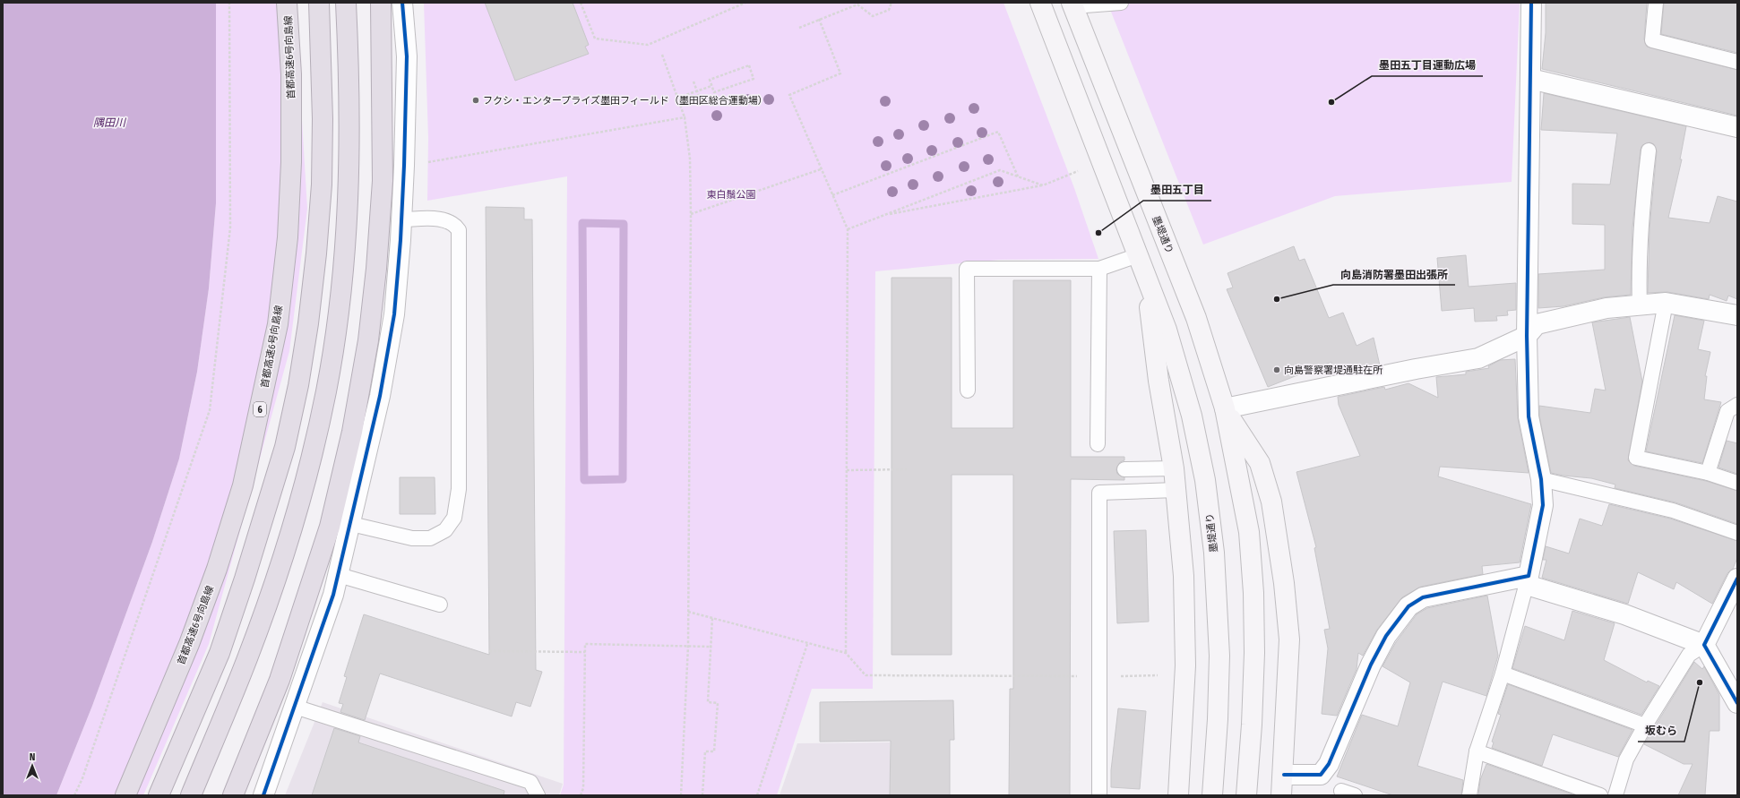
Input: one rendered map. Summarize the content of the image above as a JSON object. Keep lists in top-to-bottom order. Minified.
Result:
{"streets":{"highway":["首都高速6号向島線","6"],"main road":["墨堤通り"]},"water":["隅田川"],"parks":["東白鬚公園"],"places":["フクシ・エンタープライズ墨田フィールド（墨田区総合運動場）","墨田五丁目運動広場","墨田五丁目","向島消防署墨田出張所","向島警察署堤通駐在所","坂むら"],"north":"top"}
